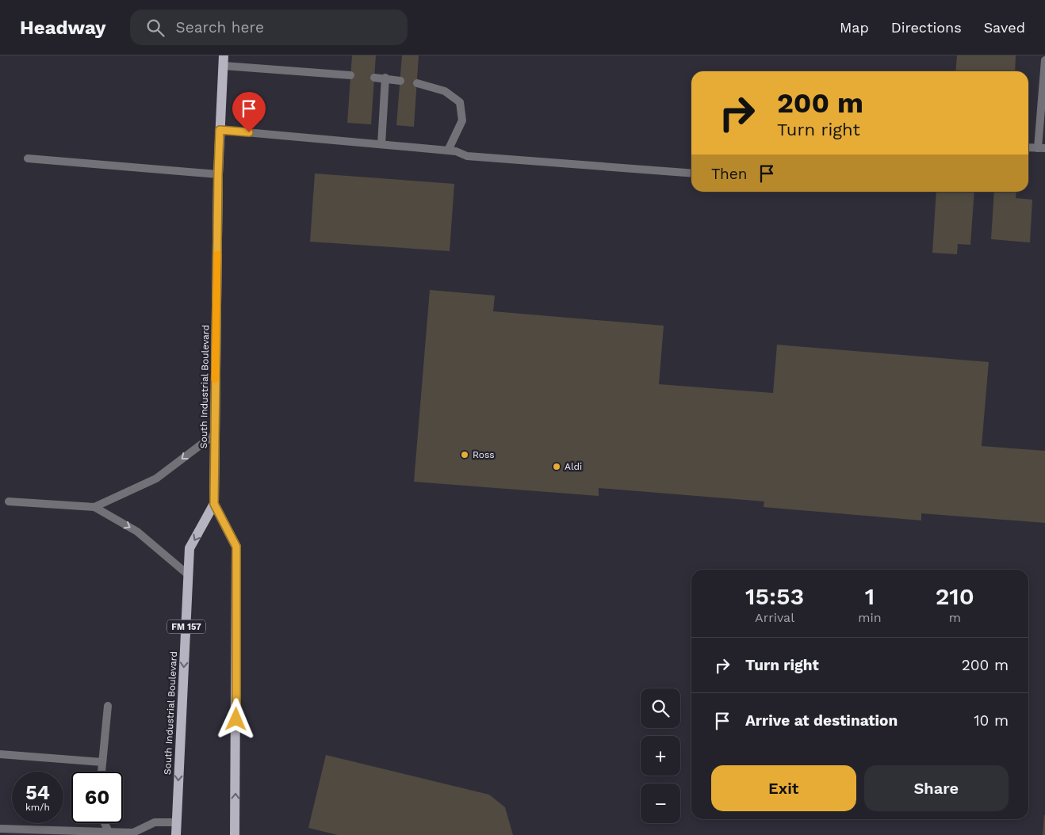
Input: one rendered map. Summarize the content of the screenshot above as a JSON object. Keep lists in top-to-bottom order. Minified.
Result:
{"streets":{"main road":["South Industrial Boulevard","FM 157"]},"places":["Ross","Aldi"],"page":{"header":"Headway","search":"Search here","nav":["Map","Directions","Saved"],"turn":["200 m","Turn right"],"then":"Then","eta":["15:53","Arrival","1","min","210","m"],"list":[{"name":"Turn right","value":"200 m"},{"name":"Arrive at destination","value":"10 m"}],"map_buttons":["+","−"],"buttons":["Exit","Share"],"speed":"54 km/h","limit":"60"}}
